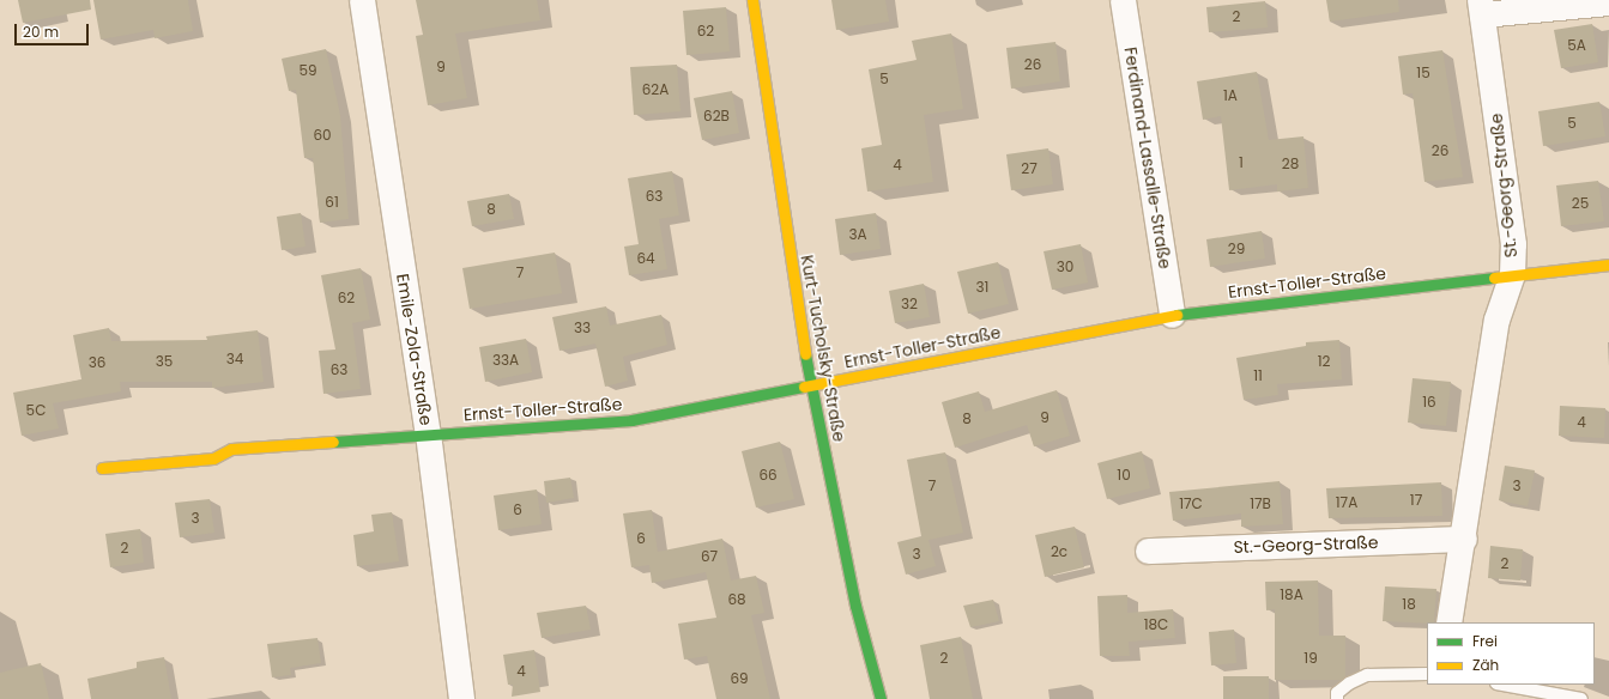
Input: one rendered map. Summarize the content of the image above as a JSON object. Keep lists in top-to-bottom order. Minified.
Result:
{"streets":{"street":["Ferdinand-Lassalle-Straße","St.-Georg-Straße","Ernst-Toller-Straße","Kurt-Tucholsky-Straße","Emile-Zola-Straße"]},"crossings":[["Ferdinand-Lassalle-Straße","Ernst-Toller-Straße"],["St.-Georg-Straße","Ernst-Toller-Straße"],["Ernst-Toller-Straße","Kurt-Tucholsky-Straße"],["Ernst-Toller-Straße","Emile-Zola-Straße"]],"house_numbers":["2","62","5A","26","9","59","15","5","62A","1A","62B","5","60","26","1","28","4","27","63","61","25","8","3A","29","64","30","7","31","62","32","33","34","33A","35","12","36","63","11","16","5C","9","8","4","66","10","7","3","17","17A","17C","17B","6","3","6","2","2c","3","67","2","18A","68","18","18C","2","19","4","69"],"legend":["Frei","Zäh"],"scale_bar":"20 m"}
